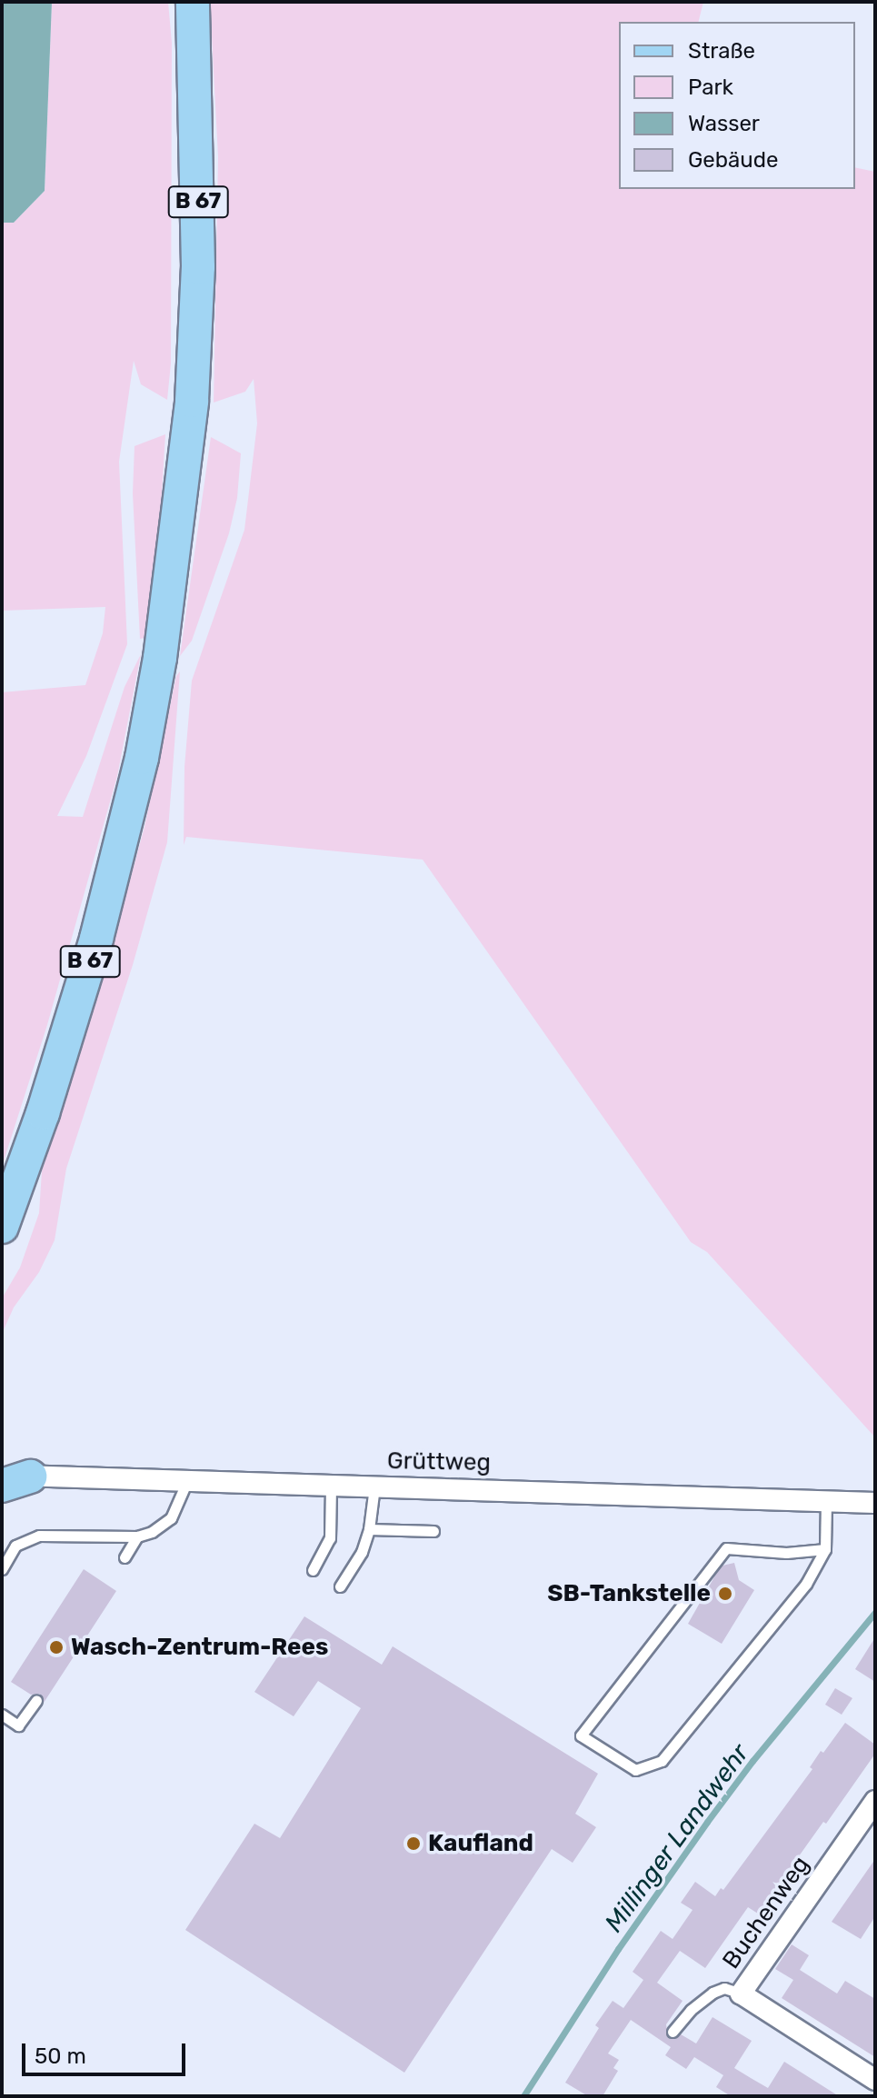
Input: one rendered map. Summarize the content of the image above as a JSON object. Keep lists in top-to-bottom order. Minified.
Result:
{"streets":{"main road":["B 67"],"street":["Grüttweg","Buchenweg"]},"water":["Millinger Landwehr"],"places":["SB-Tankstelle","Wasch-Zentrum-Rees","Kaufland"],"legend":["Straße","Park","Wasser","Gebäude"],"scale_bar":"50 m"}
